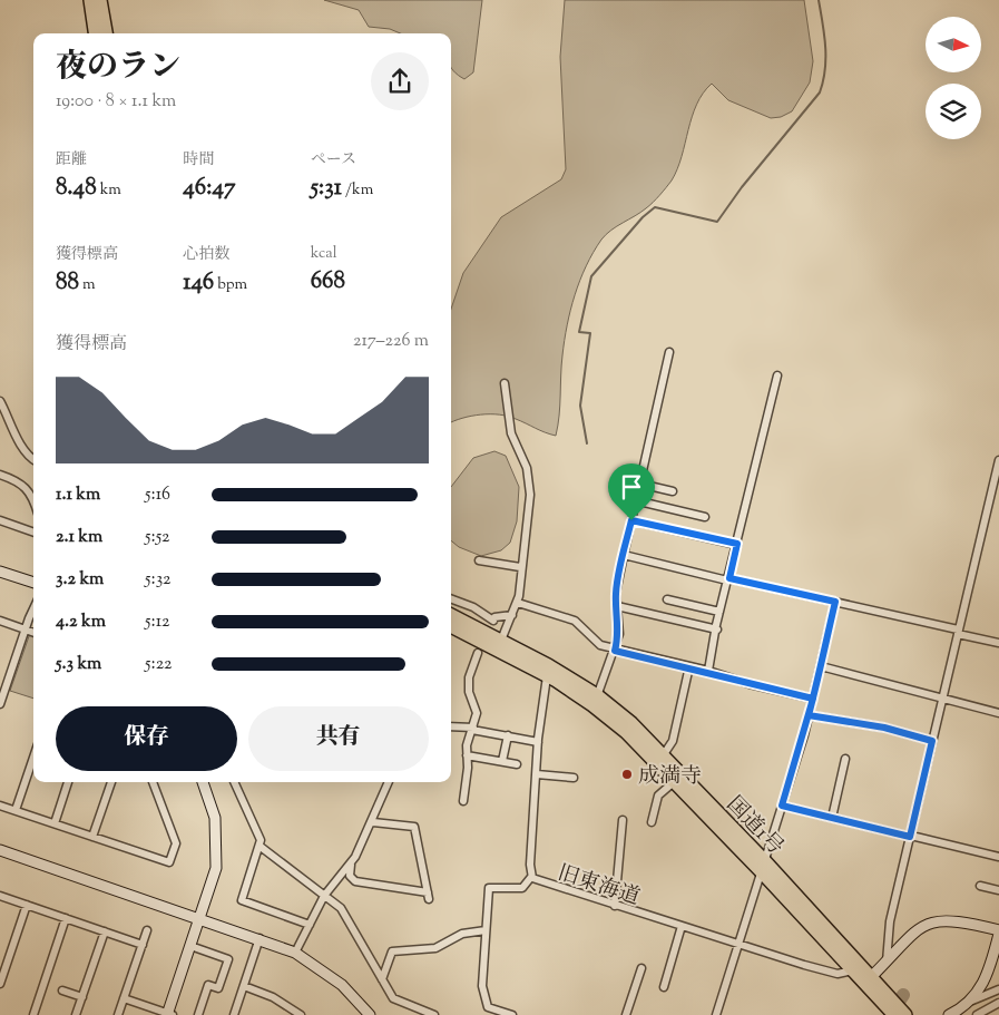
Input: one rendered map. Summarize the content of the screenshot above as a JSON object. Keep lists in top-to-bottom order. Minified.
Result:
{"streets":{"highway":["国道1号"],"street":["旧東海道"]},"crossings":[["国道1号","旧東海道"]],"places":["成満寺"],"north":"right","page":{"heading":["夜のラン","19:00 · 8 × 1.1 km"],"stats":[["距離","8.48 km"],["時間","46:47"],["ペース","5:31 /km"],["獲得標高","88 m"],["心拍数","146 bpm"],["kcal","668"]],"chart":["獲得標高","217–226 m"],"list":[{"name":"1.1 km","note":"5:16"},{"name":"2.1 km","note":"5:52"},{"name":"3.2 km","note":"5:32"},{"name":"4.2 km","note":"5:12"},{"name":"5.3 km","note":"5:22"}],"buttons":["保存","共有"]}}
